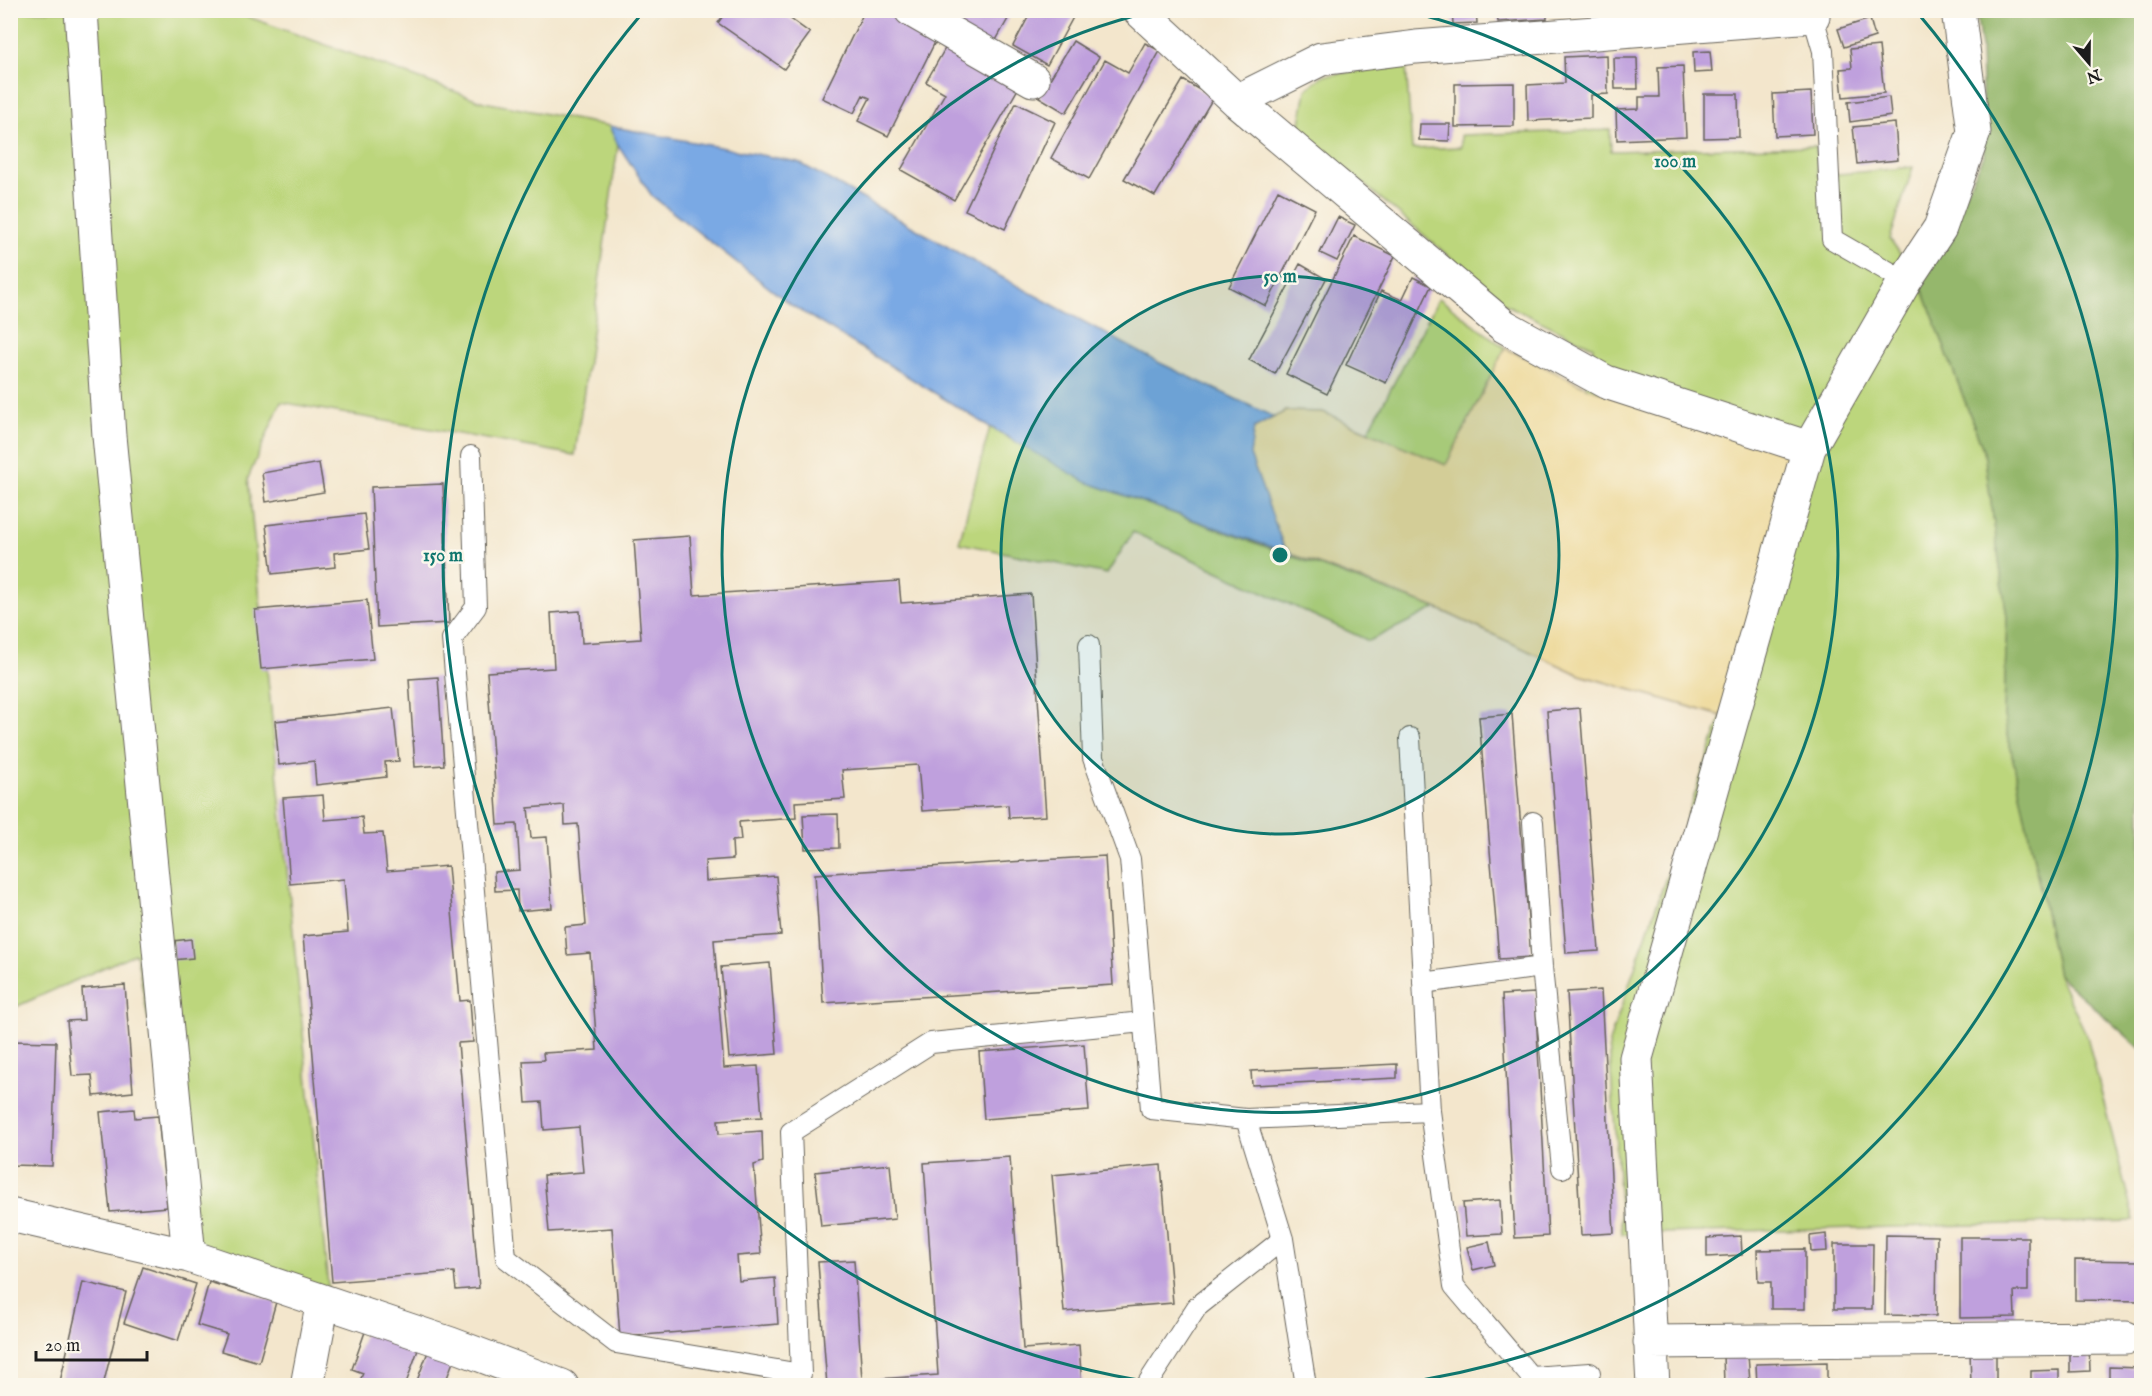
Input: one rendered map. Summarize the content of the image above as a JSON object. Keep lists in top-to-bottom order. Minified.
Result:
{"scale_bar":"20 m","north":"bottom","rings":["100 m","50 m","150 m"]}
